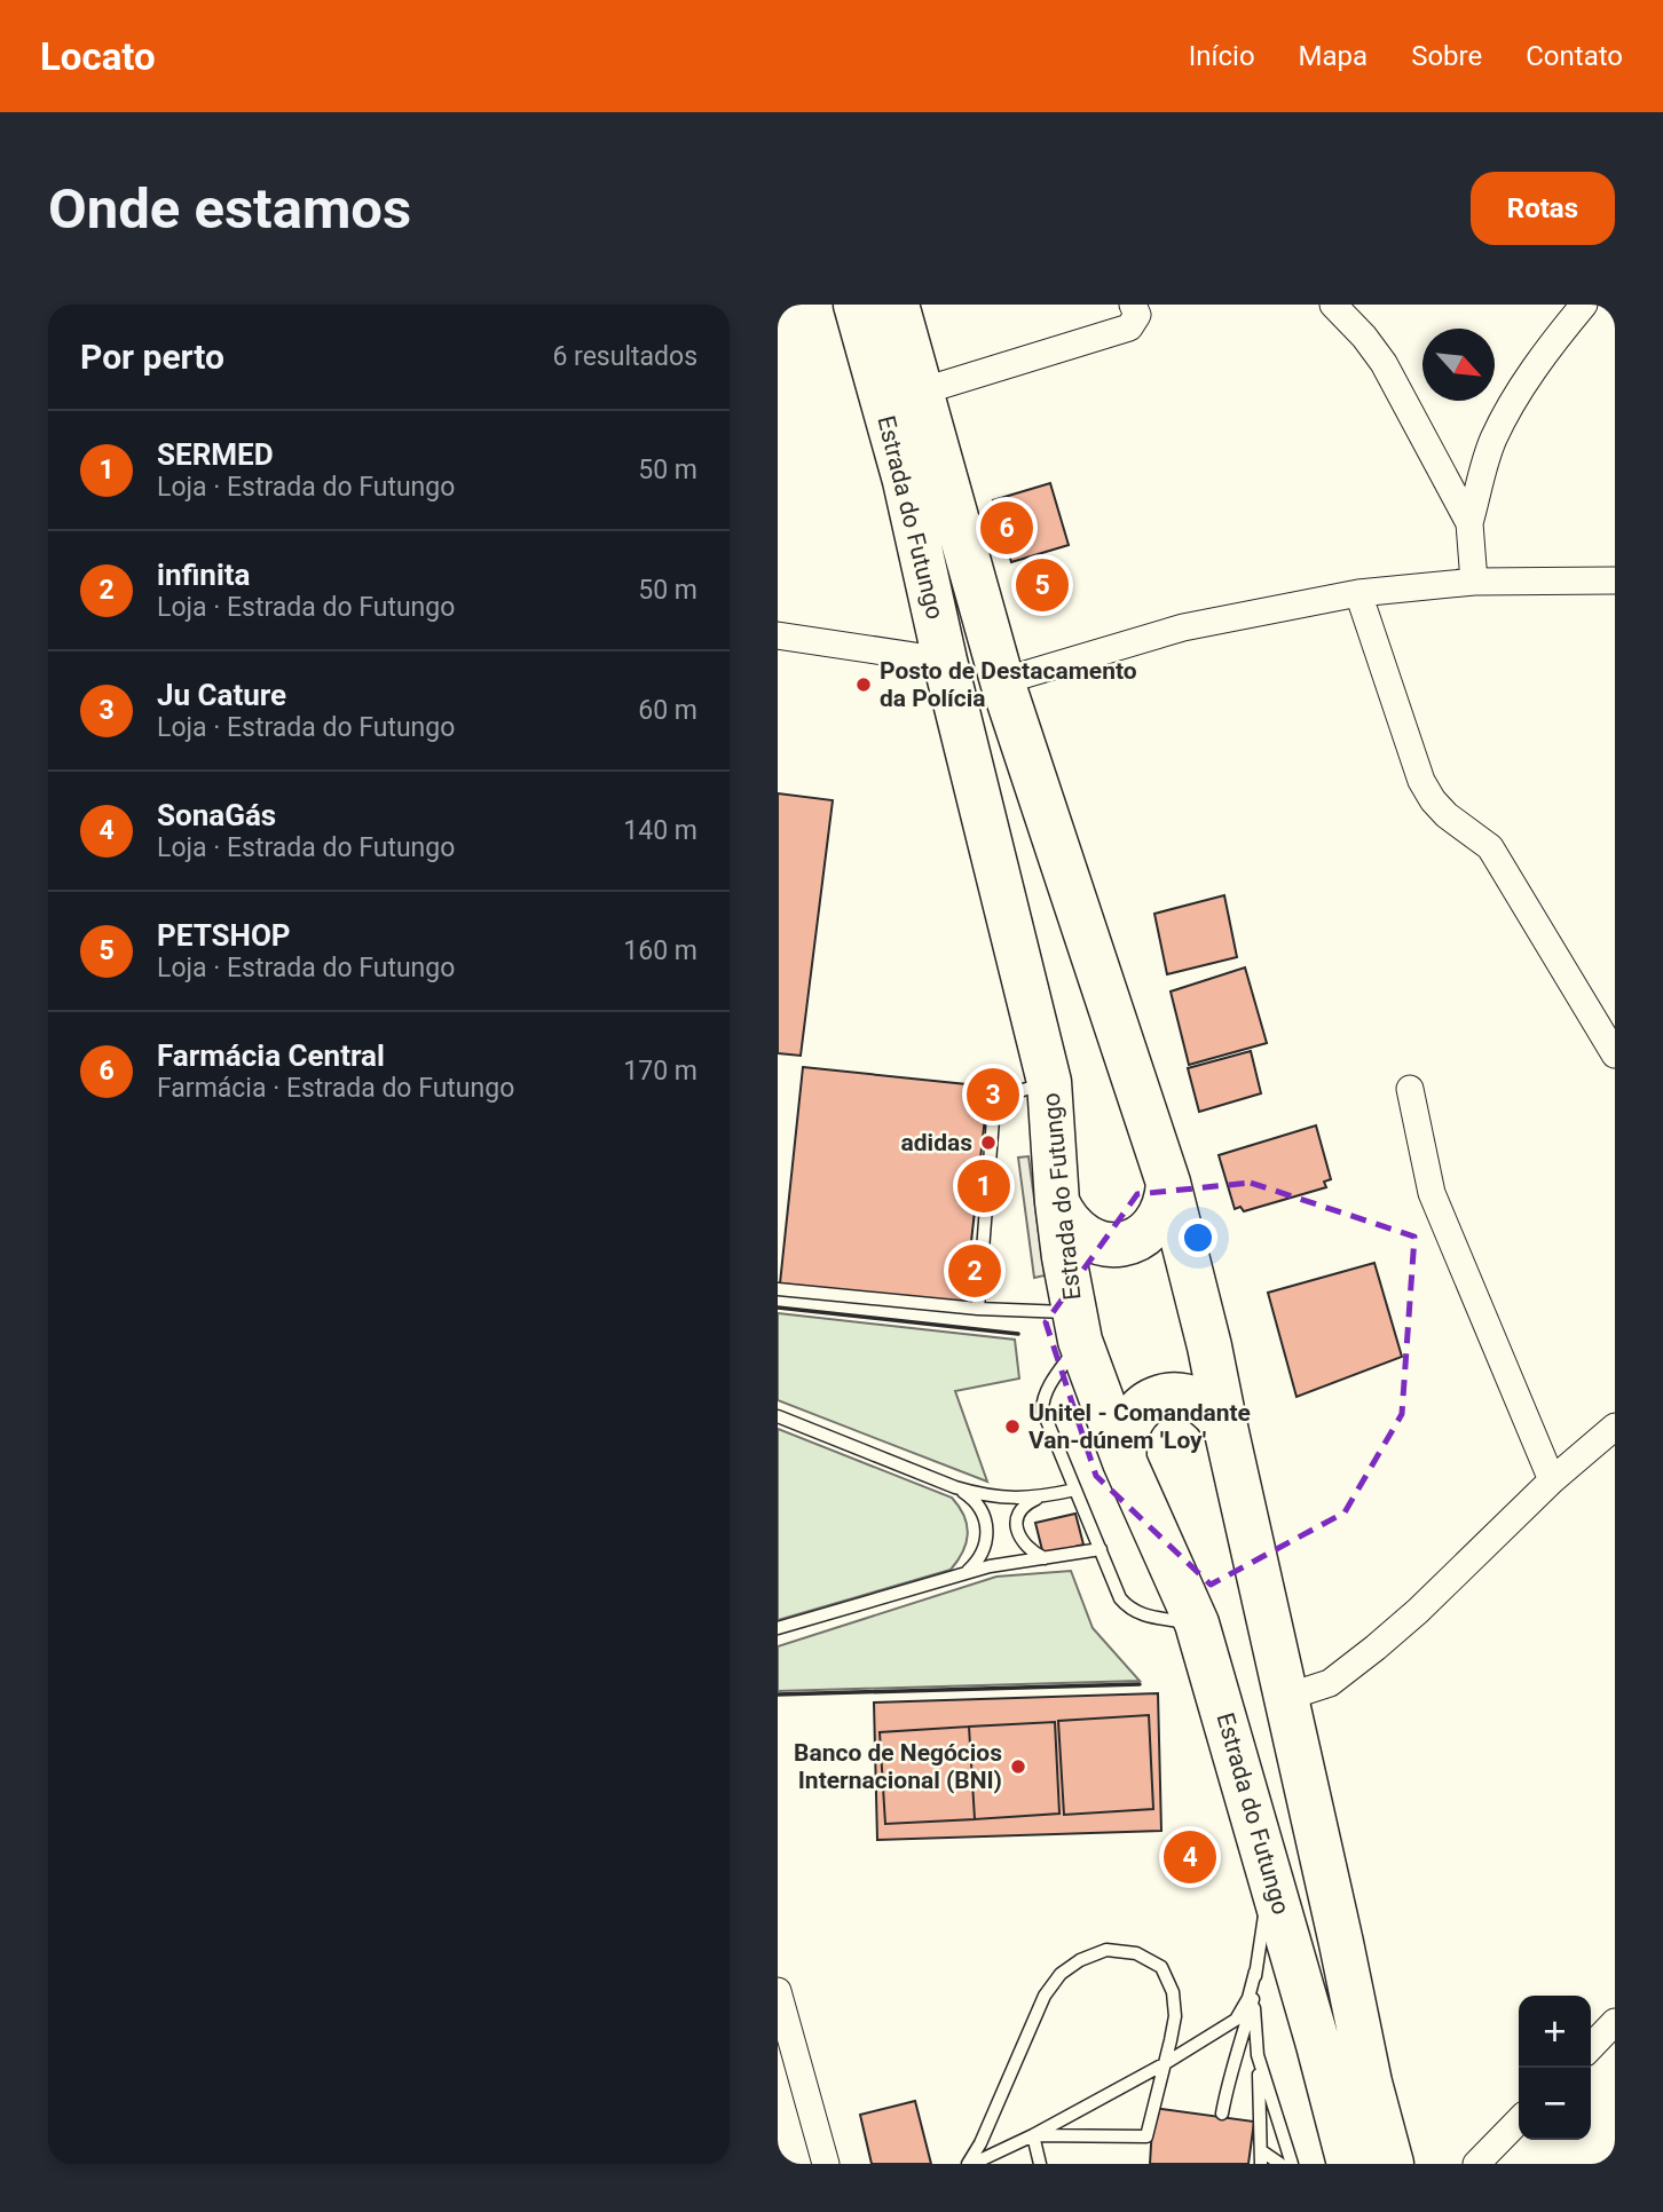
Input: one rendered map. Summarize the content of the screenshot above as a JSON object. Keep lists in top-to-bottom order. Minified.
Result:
{"streets":{"highway":["Estrada do Futungo"]},"places":["Posto de Destacamento da Polícia","adidas","Unitel - Comandante Van-dúnem 'Loy'","Banco de Negócios Internacional (BNI)"],"north":"bottom right","page":{"header":"Locato","nav":["Início","Mapa","Sobre","Contato"],"buttons":"Rotas","title":"Onde estamos","heading":["Por perto","6 resultados"],"list":[{"mark":"1","name":"SERMED","note":"Loja · Estrada do Futungo","value":"50 m"},{"mark":"2","name":"infinita","note":"Loja · Estrada do Futungo","value":"50 m"},{"mark":"3","name":"Ju Cature","note":"Loja · Estrada do Futungo","value":"60 m"},{"mark":"4","name":"SonaGás","note":"Loja · Estrada do Futungo","value":"140 m"},{"mark":"5","name":"PETSHOP","note":"Loja · Estrada do Futungo","value":"160 m"},{"mark":"6","name":"Farmácia Central","note":"Farmácia · Estrada do Futungo","value":"170 m"}],"pins":["6","5","3","1","2","4"],"map_buttons":["+","−"]}}
